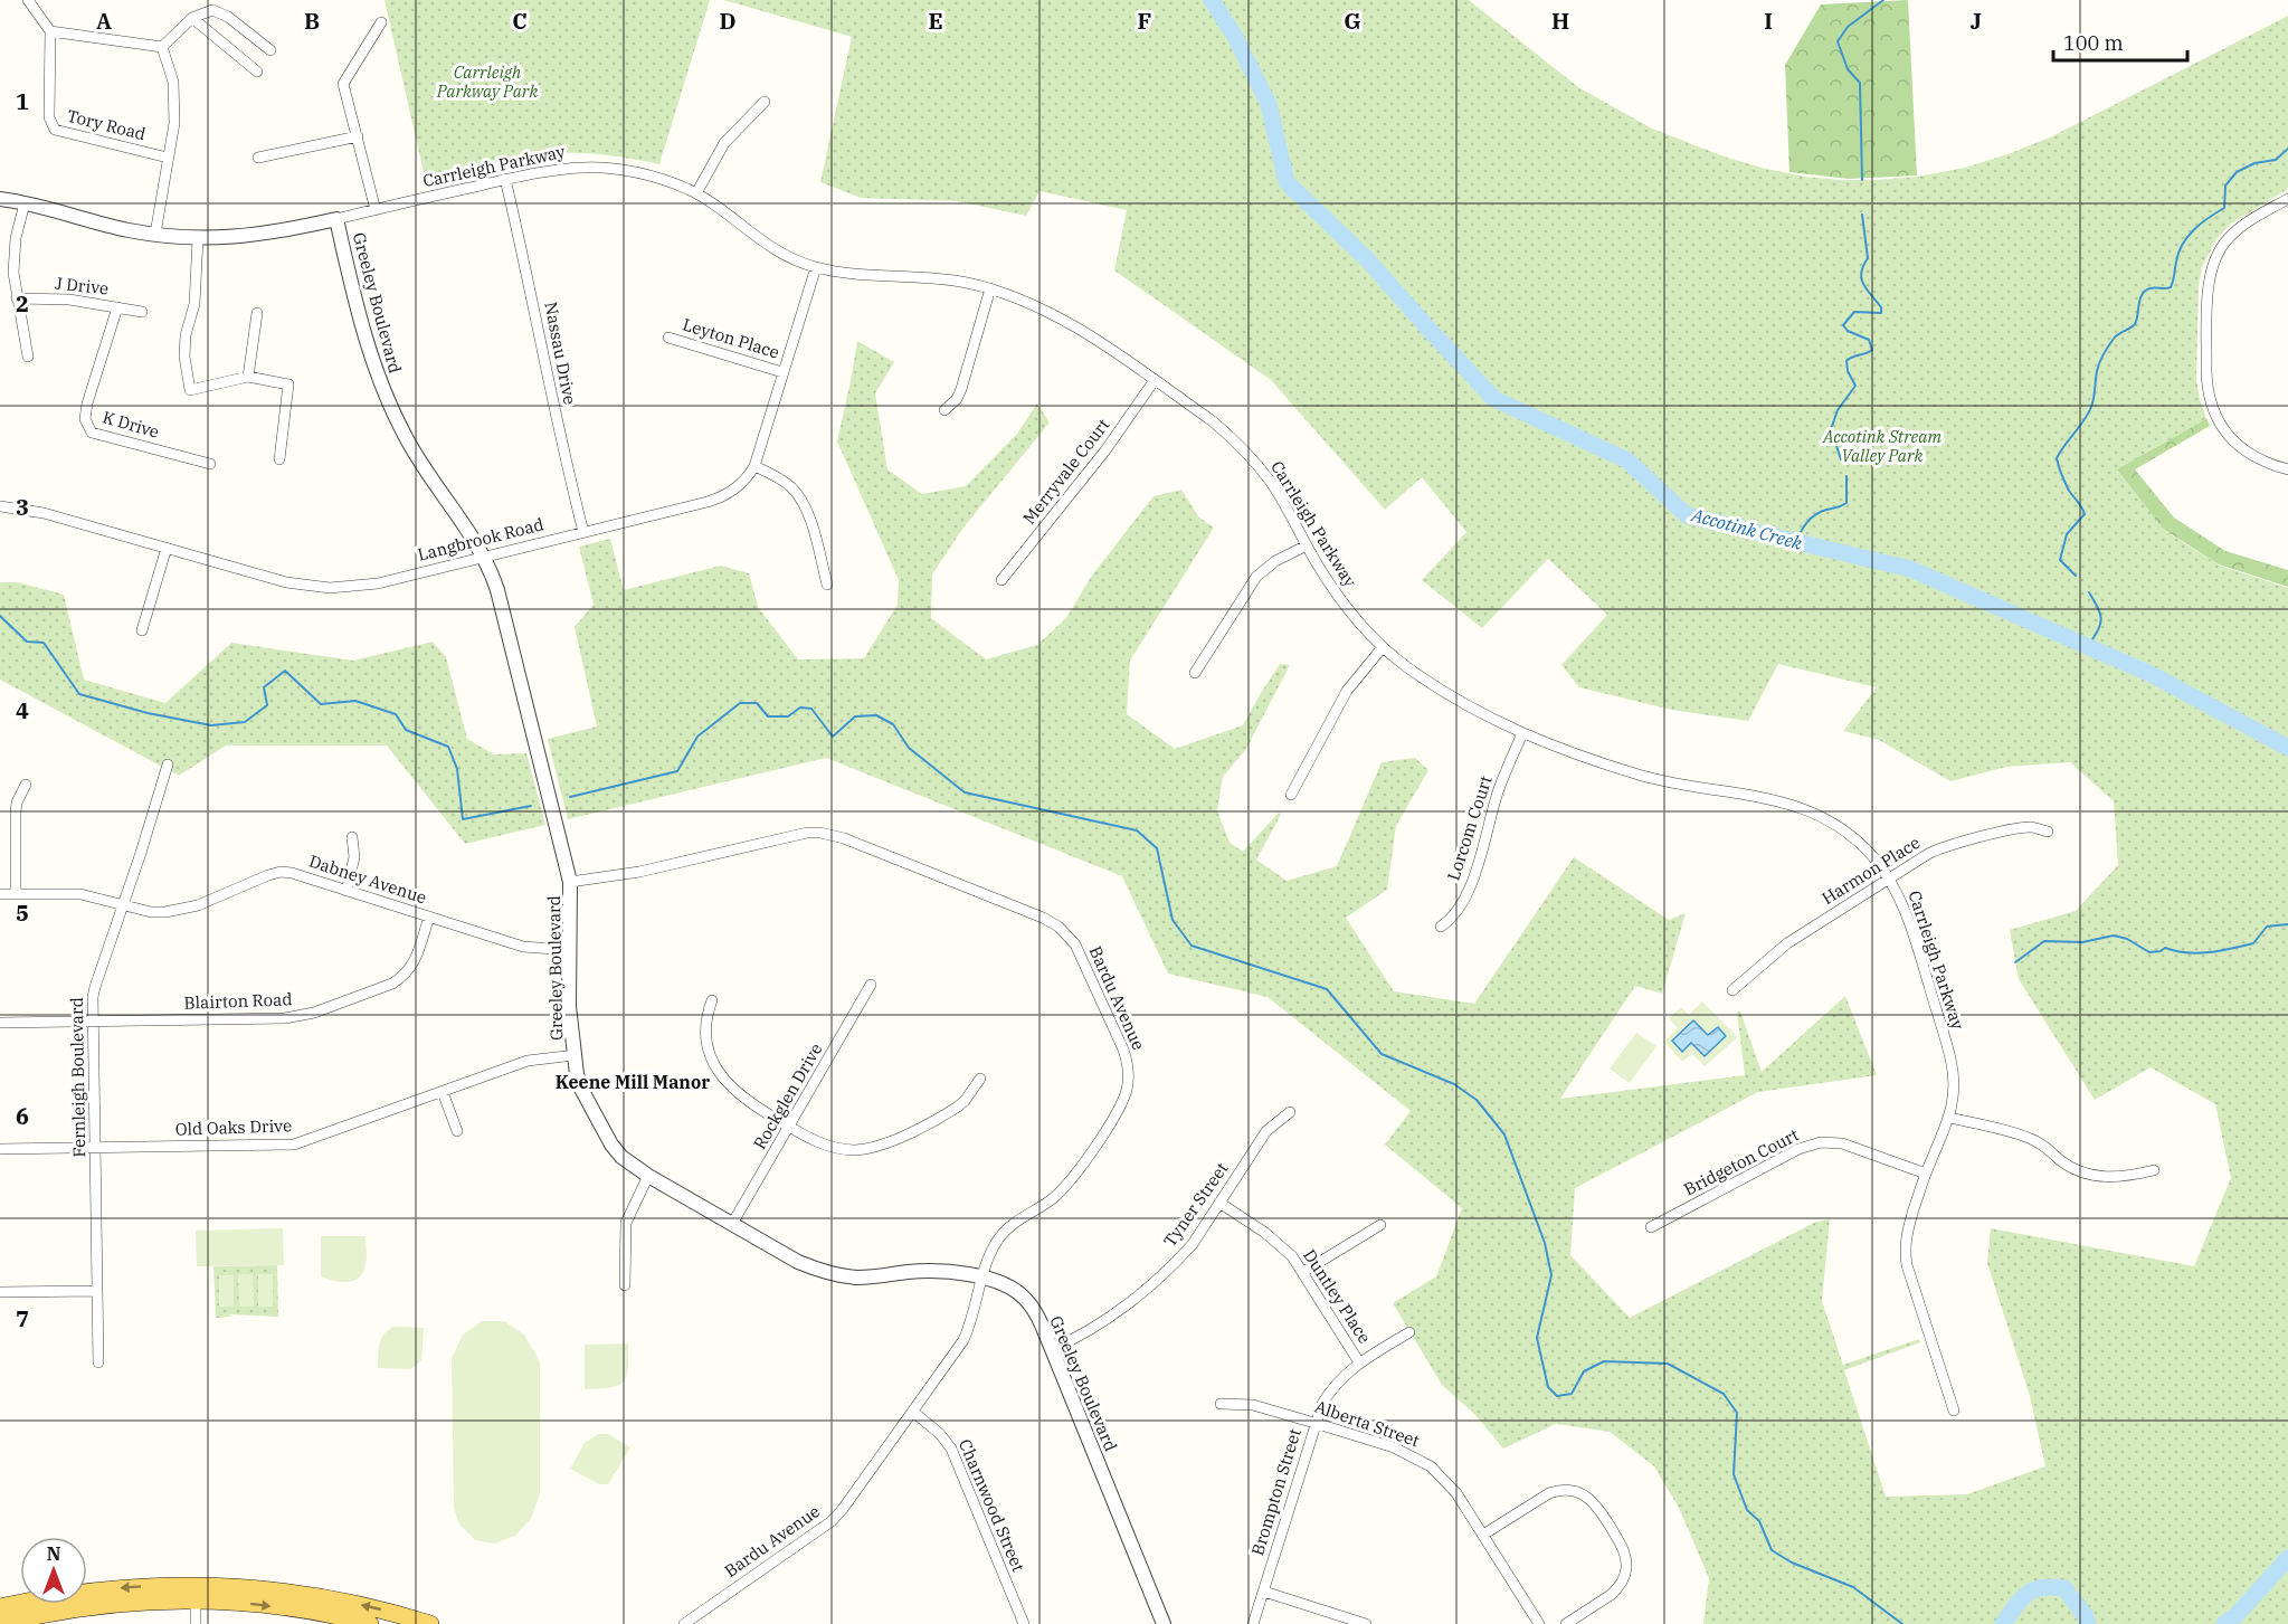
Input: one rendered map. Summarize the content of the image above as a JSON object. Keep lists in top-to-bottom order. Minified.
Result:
{"streets":{"street":["Tory Road","Carrleigh Parkway","J Drive","Greeley Boulevard","Leyton Place","Nassau Drive","K Drive","Merryvale Court","Langbrook Road","Lorcom Court","Harmon Place","Dabney Avenue","Bardu Avenue","Blairton Road","Fernleigh Boulevard","Rockglen Drive","Old Oaks Drive","Bridgeton Court","Tyner Street","Duntley Place","Alberta Street","Brompton Street","Charnwood Street"]},"crossings":[["Carrleigh Parkway","Greeley Boulevard"],["Carrleigh Parkway","Nassau Drive"],["Carrleigh Parkway","Merryvale Court"],["Carrleigh Parkway","Langbrook Road"],["Carrleigh Parkway","Lorcom Court"],["Carrleigh Parkway","Harmon Place"],["Carrleigh Parkway","Bridgeton Court"],["J Drive","K Drive"],["Greeley Boulevard","Langbrook Road"],["Greeley Boulevard","Dabney Avenue"],["Greeley Boulevard","Bardu Avenue"],["Greeley Boulevard","Rockglen Drive"],["Greeley Boulevard","Old Oaks Drive"],["Greeley Boulevard","Tyner Street"],["Leyton Place","Langbrook Road"],["Nassau Drive","Langbrook Road"],["Dabney Avenue","Blairton Road"],["Dabney Avenue","Fernleigh Boulevard"],["Bardu Avenue","Charnwood Street"],["Blairton Road","Fernleigh Boulevard"],["Fernleigh Boulevard","Old Oaks Drive"],["Tyner Street","Duntley Place"],["Duntley Place","Brompton Street"],["Alberta Street","Brompton Street"]],"districts":["Keene Mill Manor"],"water":["Accotink Creek"],"parks":["Carrleigh Parkway Park","Accotink Stream Valley Park"],"scale_bar":"100 m","north":"top","grid":{"columns":["A","B","C","D","E","F","G","H","I","J"],"rows":["1","2","3","4","5","6","7"]}}
